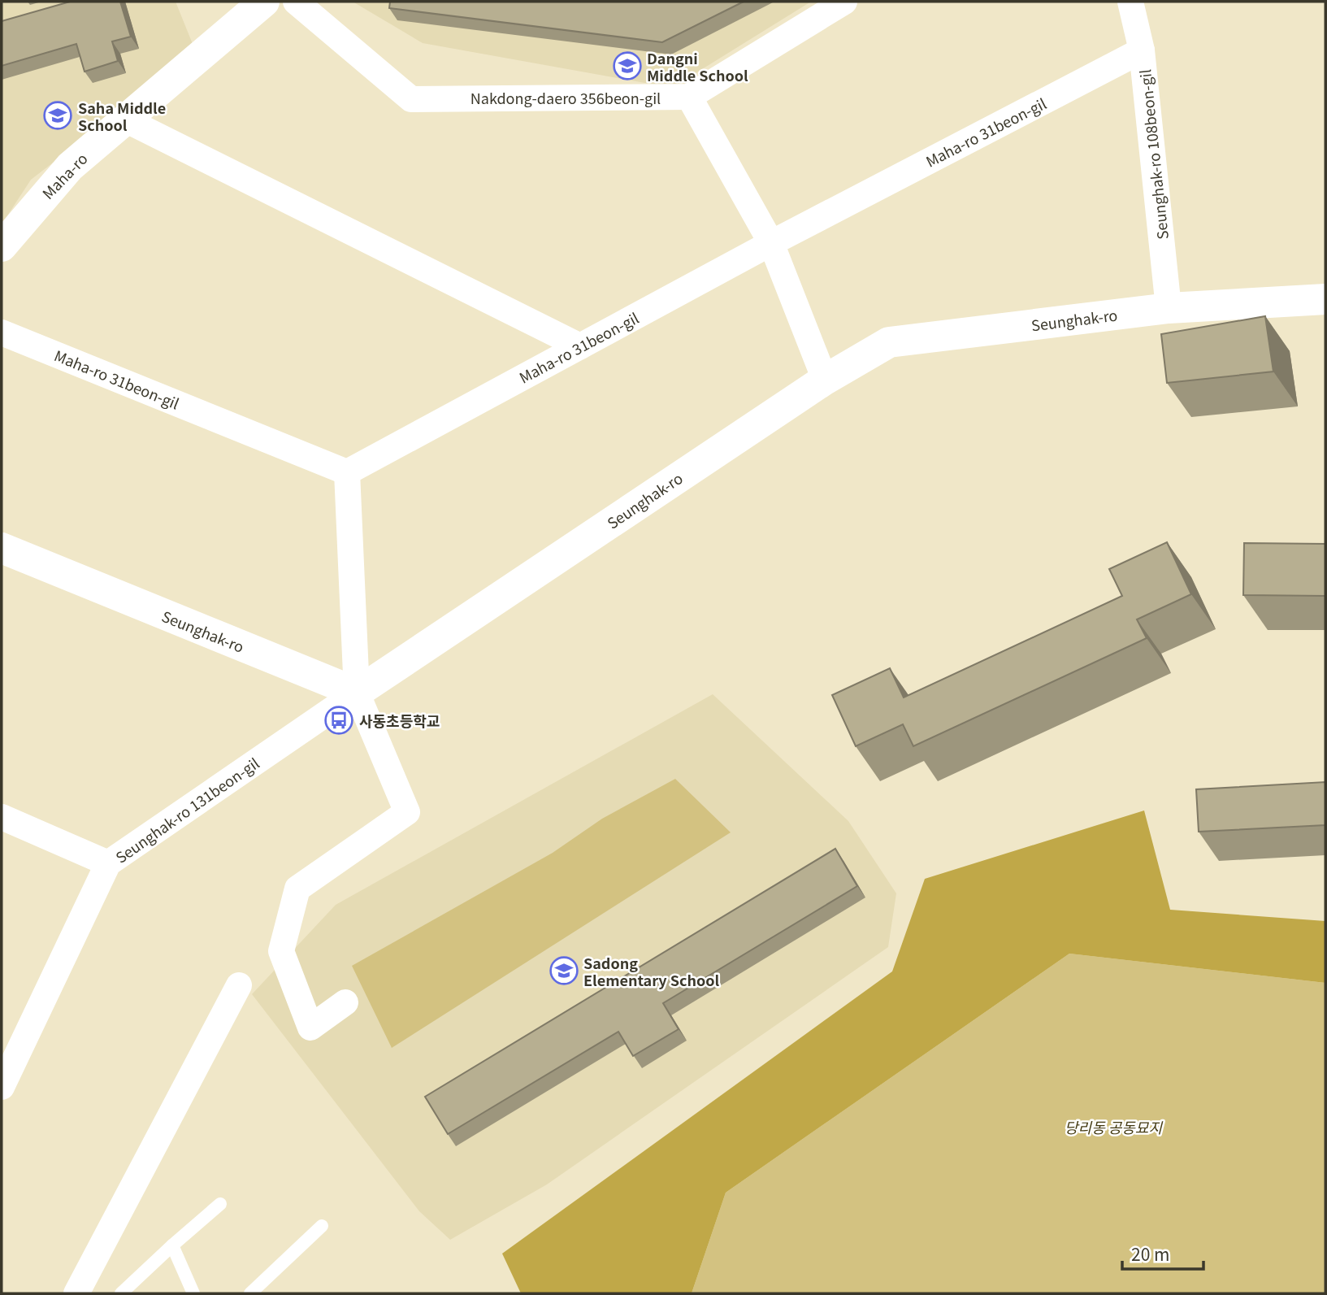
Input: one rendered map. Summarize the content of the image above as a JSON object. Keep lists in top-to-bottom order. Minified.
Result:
{"streets":{"street":["Nakdong-daero 356beon-gil","Maha-ro 31beon-gil","Seunghak-ro 108beon-gil","Maha-ro","Seunghak-ro","Seunghak-ro 131beon-gil"]},"crossings":[["Maha-ro 31beon-gil","Seunghak-ro 108beon-gil"],["Seunghak-ro 108beon-gil","Seunghak-ro"],["Seunghak-ro","Seunghak-ro 131beon-gil"]],"parks":["당리동 공동묘지"],"places":{"school or university":["Dangni Middle School","Saha Middle School","Sadong Elementary School"],"bus stop":["사동초등학교"]},"scale_bar":"20 m"}
